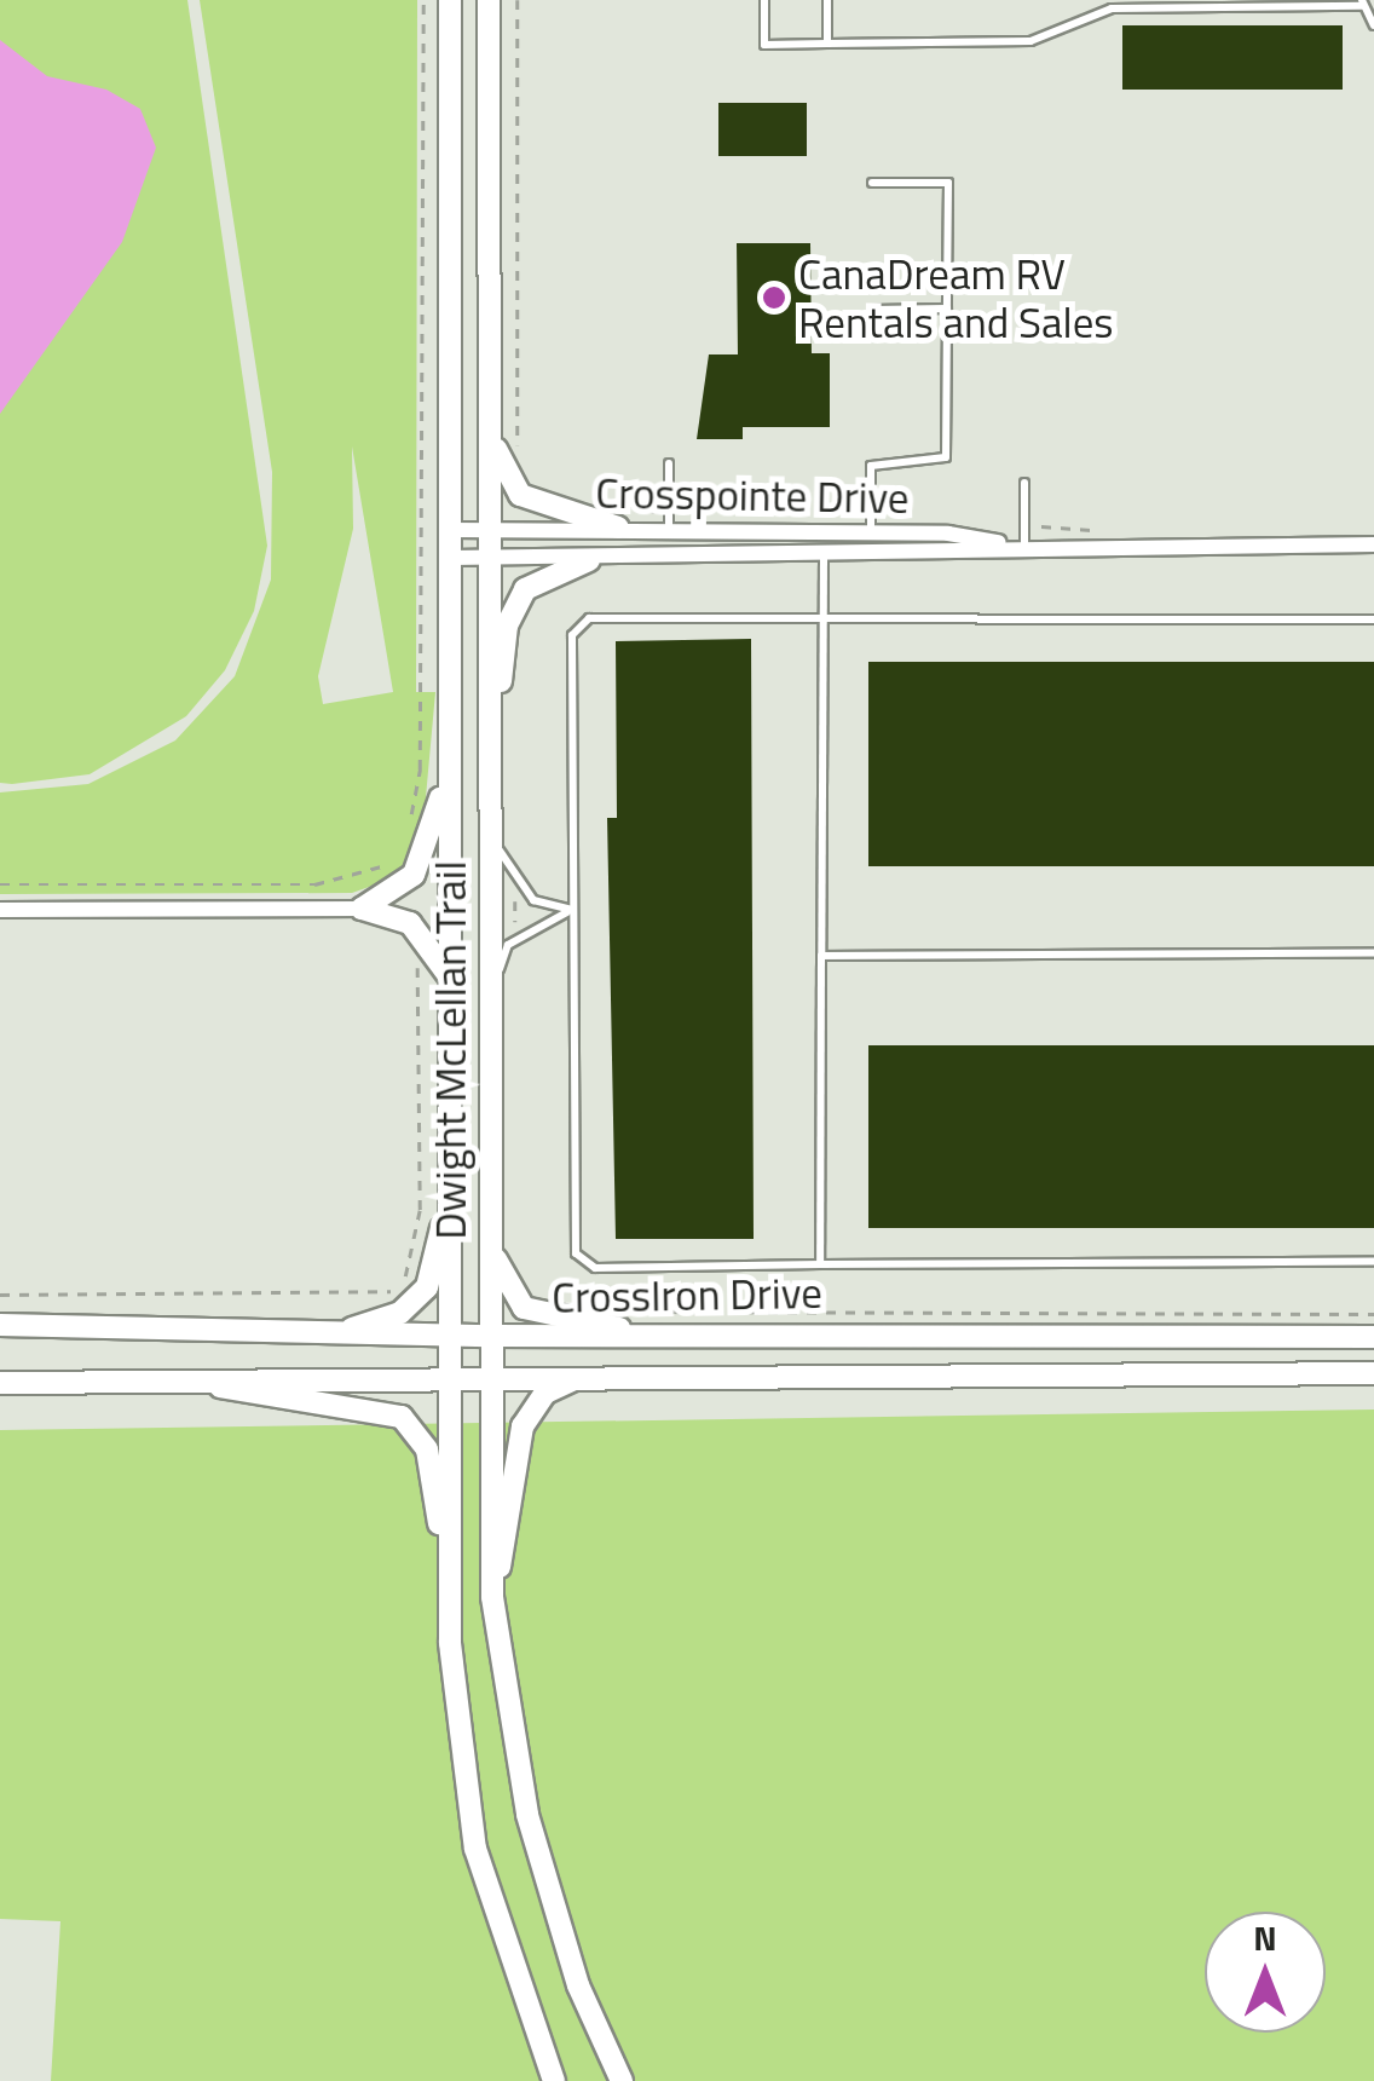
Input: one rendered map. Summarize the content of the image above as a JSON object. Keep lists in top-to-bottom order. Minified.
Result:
{"streets":{"main road":["Dwight McLellan Trail","CrossIron Drive"],"street":["Crosspointe Drive"]},"crossings":[["Crosspointe Drive","Dwight McLellan Trail"],["Dwight McLellan Trail","CrossIron Drive"]],"places":["CanaDream RV Rentals and Sales"],"north":"top"}
